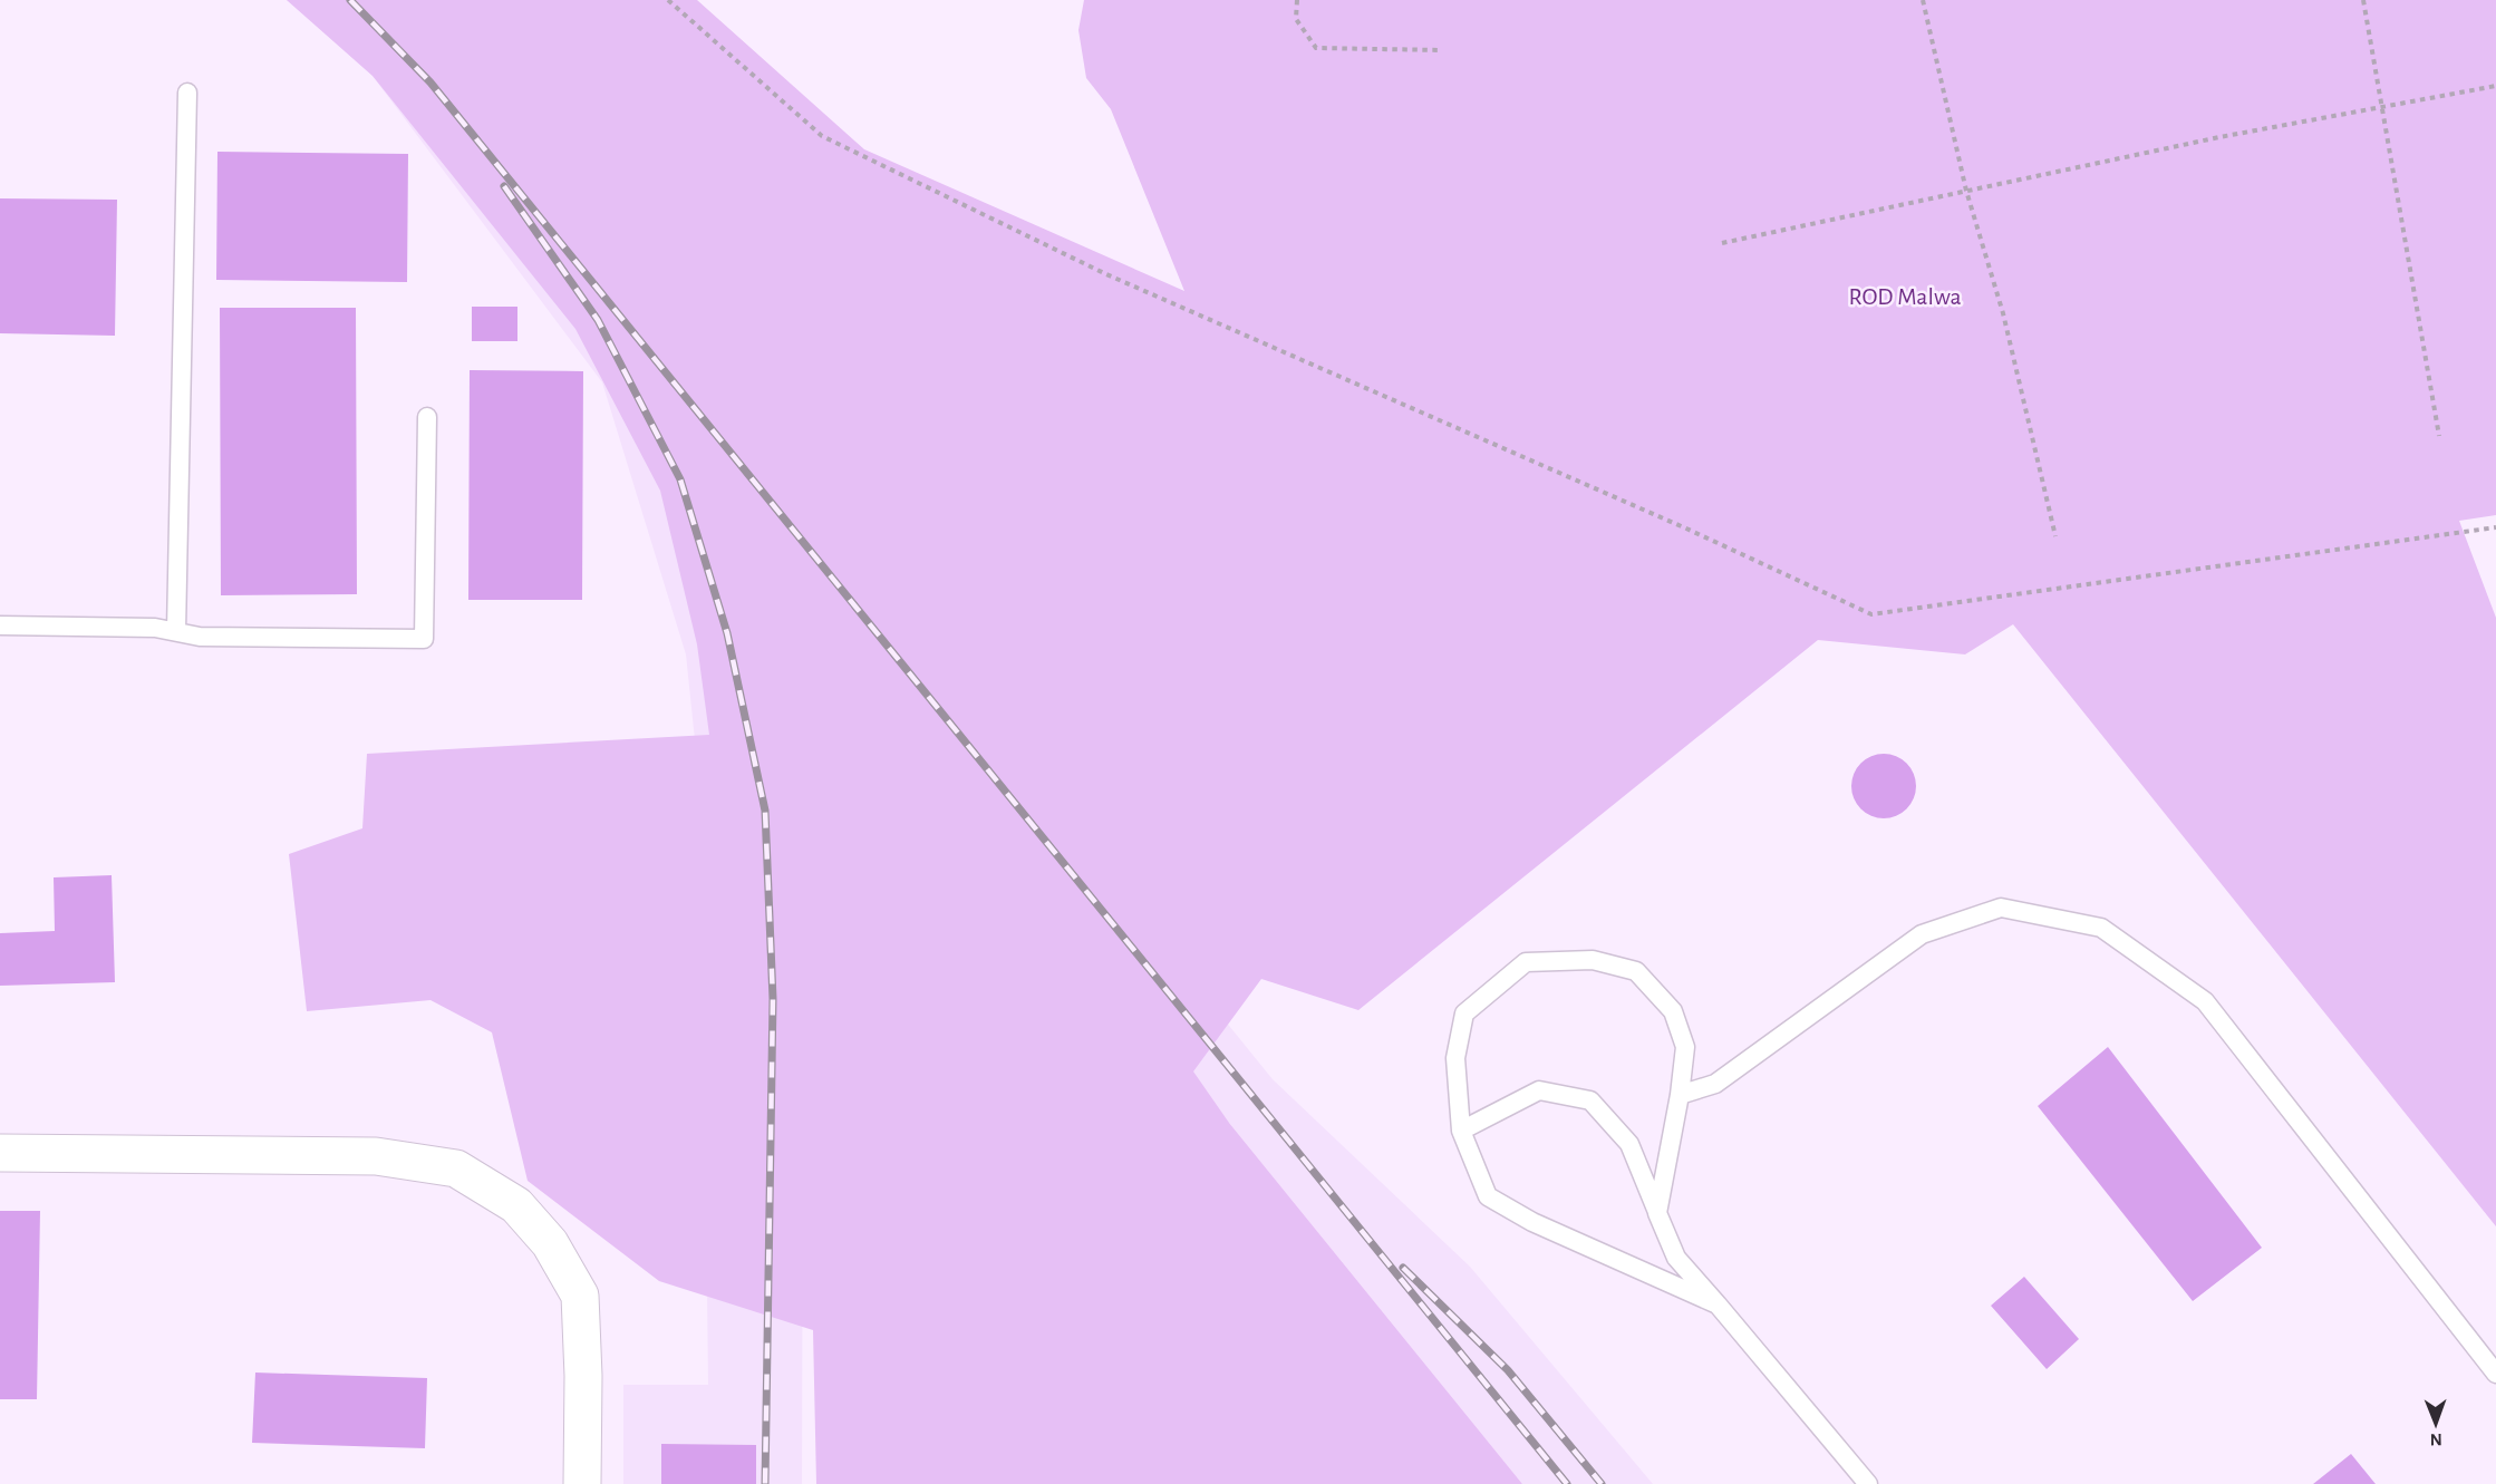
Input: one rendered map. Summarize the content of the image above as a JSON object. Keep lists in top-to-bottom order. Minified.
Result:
{"parks":["ROD Malwa"],"north":"bottom"}
